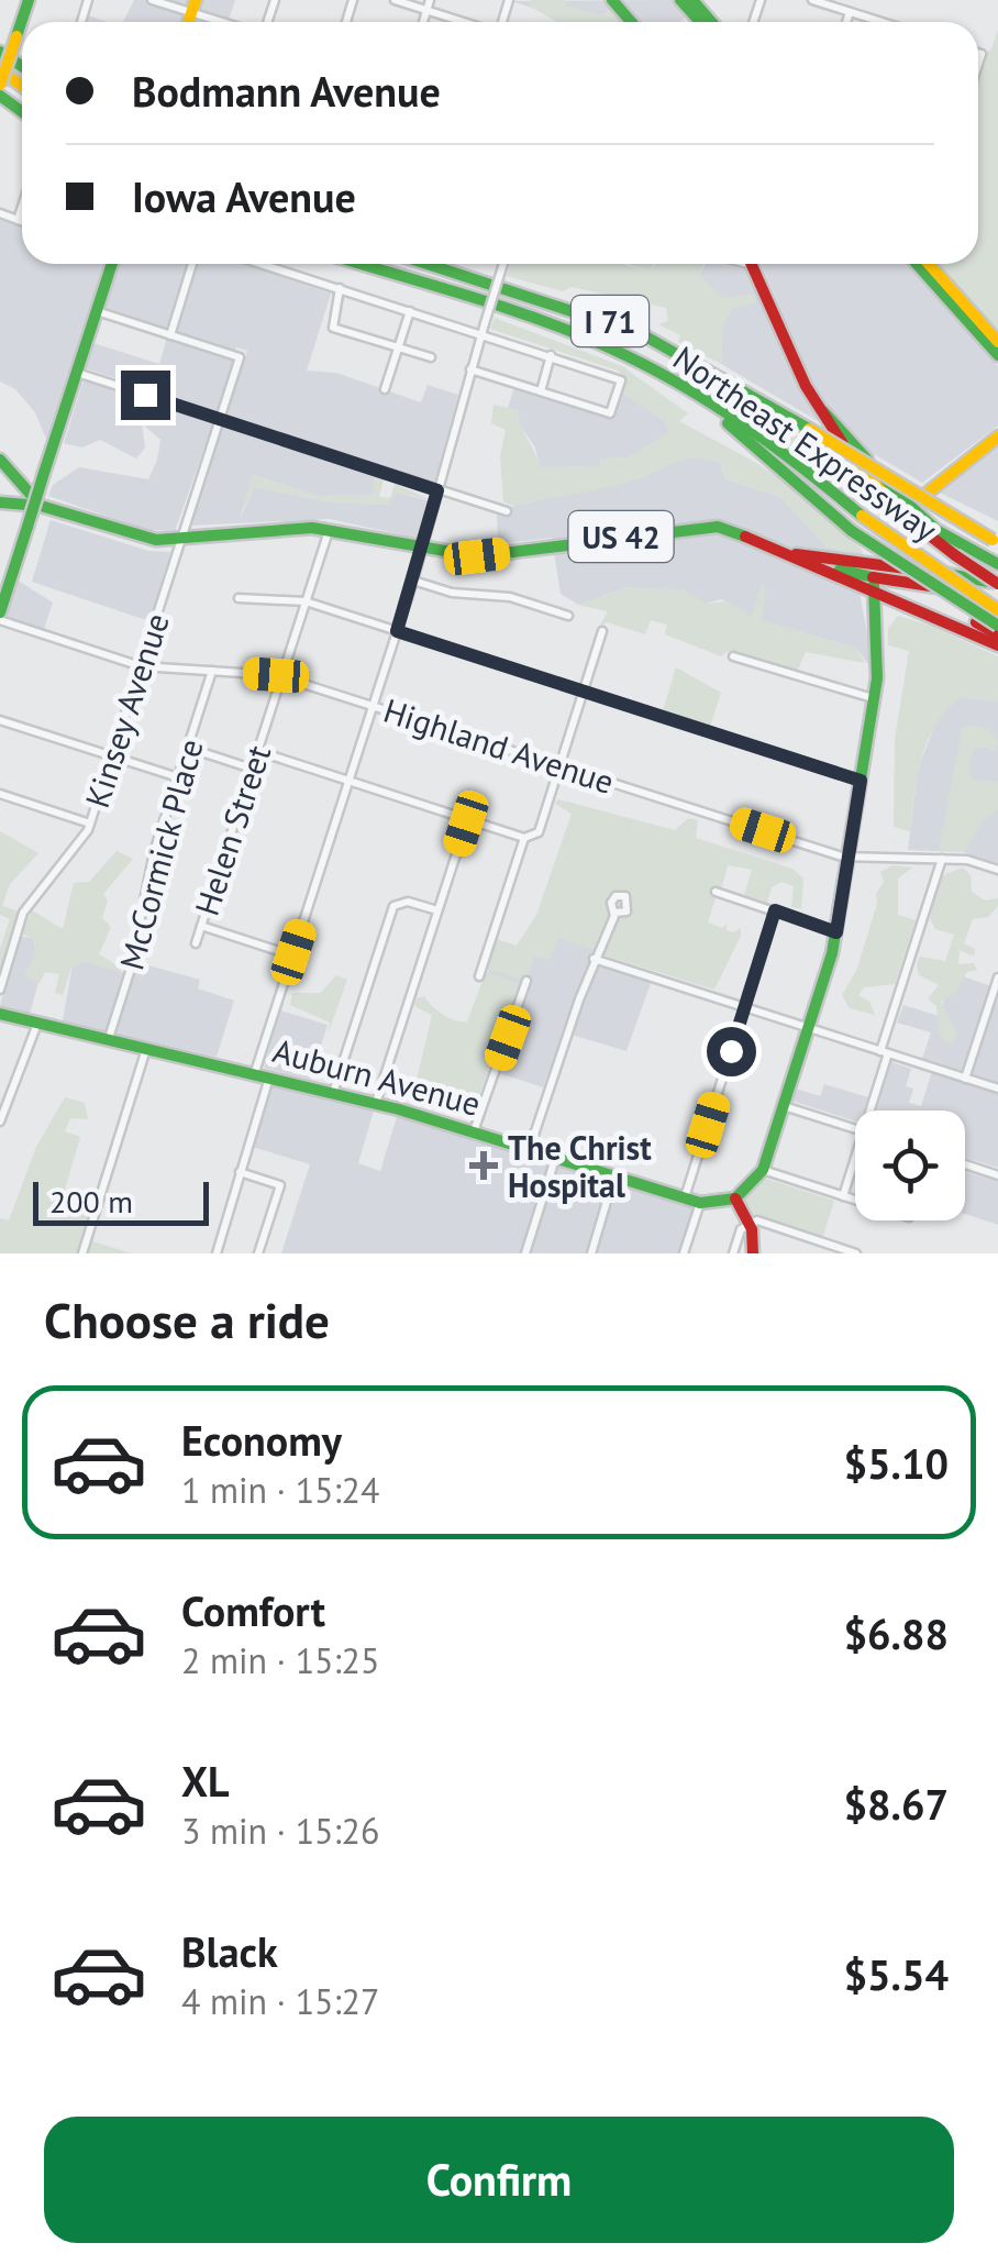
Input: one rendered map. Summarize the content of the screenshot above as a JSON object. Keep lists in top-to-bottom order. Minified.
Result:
{"streets":{"main road":["I 71","Northeast Expressway","US 42","Auburn Avenue"],"street":["Kinsey Avenue","Highland Avenue","Helen Street","McCormick Place"]},"crossings":[["US 42","Kinsey Avenue"],["US 42","Helen Street"],["Kinsey Avenue","Highland Avenue"],["Highland Avenue","Helen Street"],["Highland Avenue","McCormick Place"],["McCormick Place","Auburn Avenue"]],"places":{"health":["The Christ Hospital"]},"scale_bar":"200 m","page":{"banner":["Bodmann Avenue","Iowa Avenue"],"scale":"200 m","heading":"Choose a ride","list":[{"name":"Economy","note":"1 min · 15:24","value":"$5.10"},{"name":"Comfort","note":"2 min · 15:25","value":"$6.88"},{"name":"XL","note":"3 min · 15:26","value":"$8.67"},{"name":"Black","note":"4 min · 15:27","value":"$5.54"}],"buttons":"Confirm"}}
